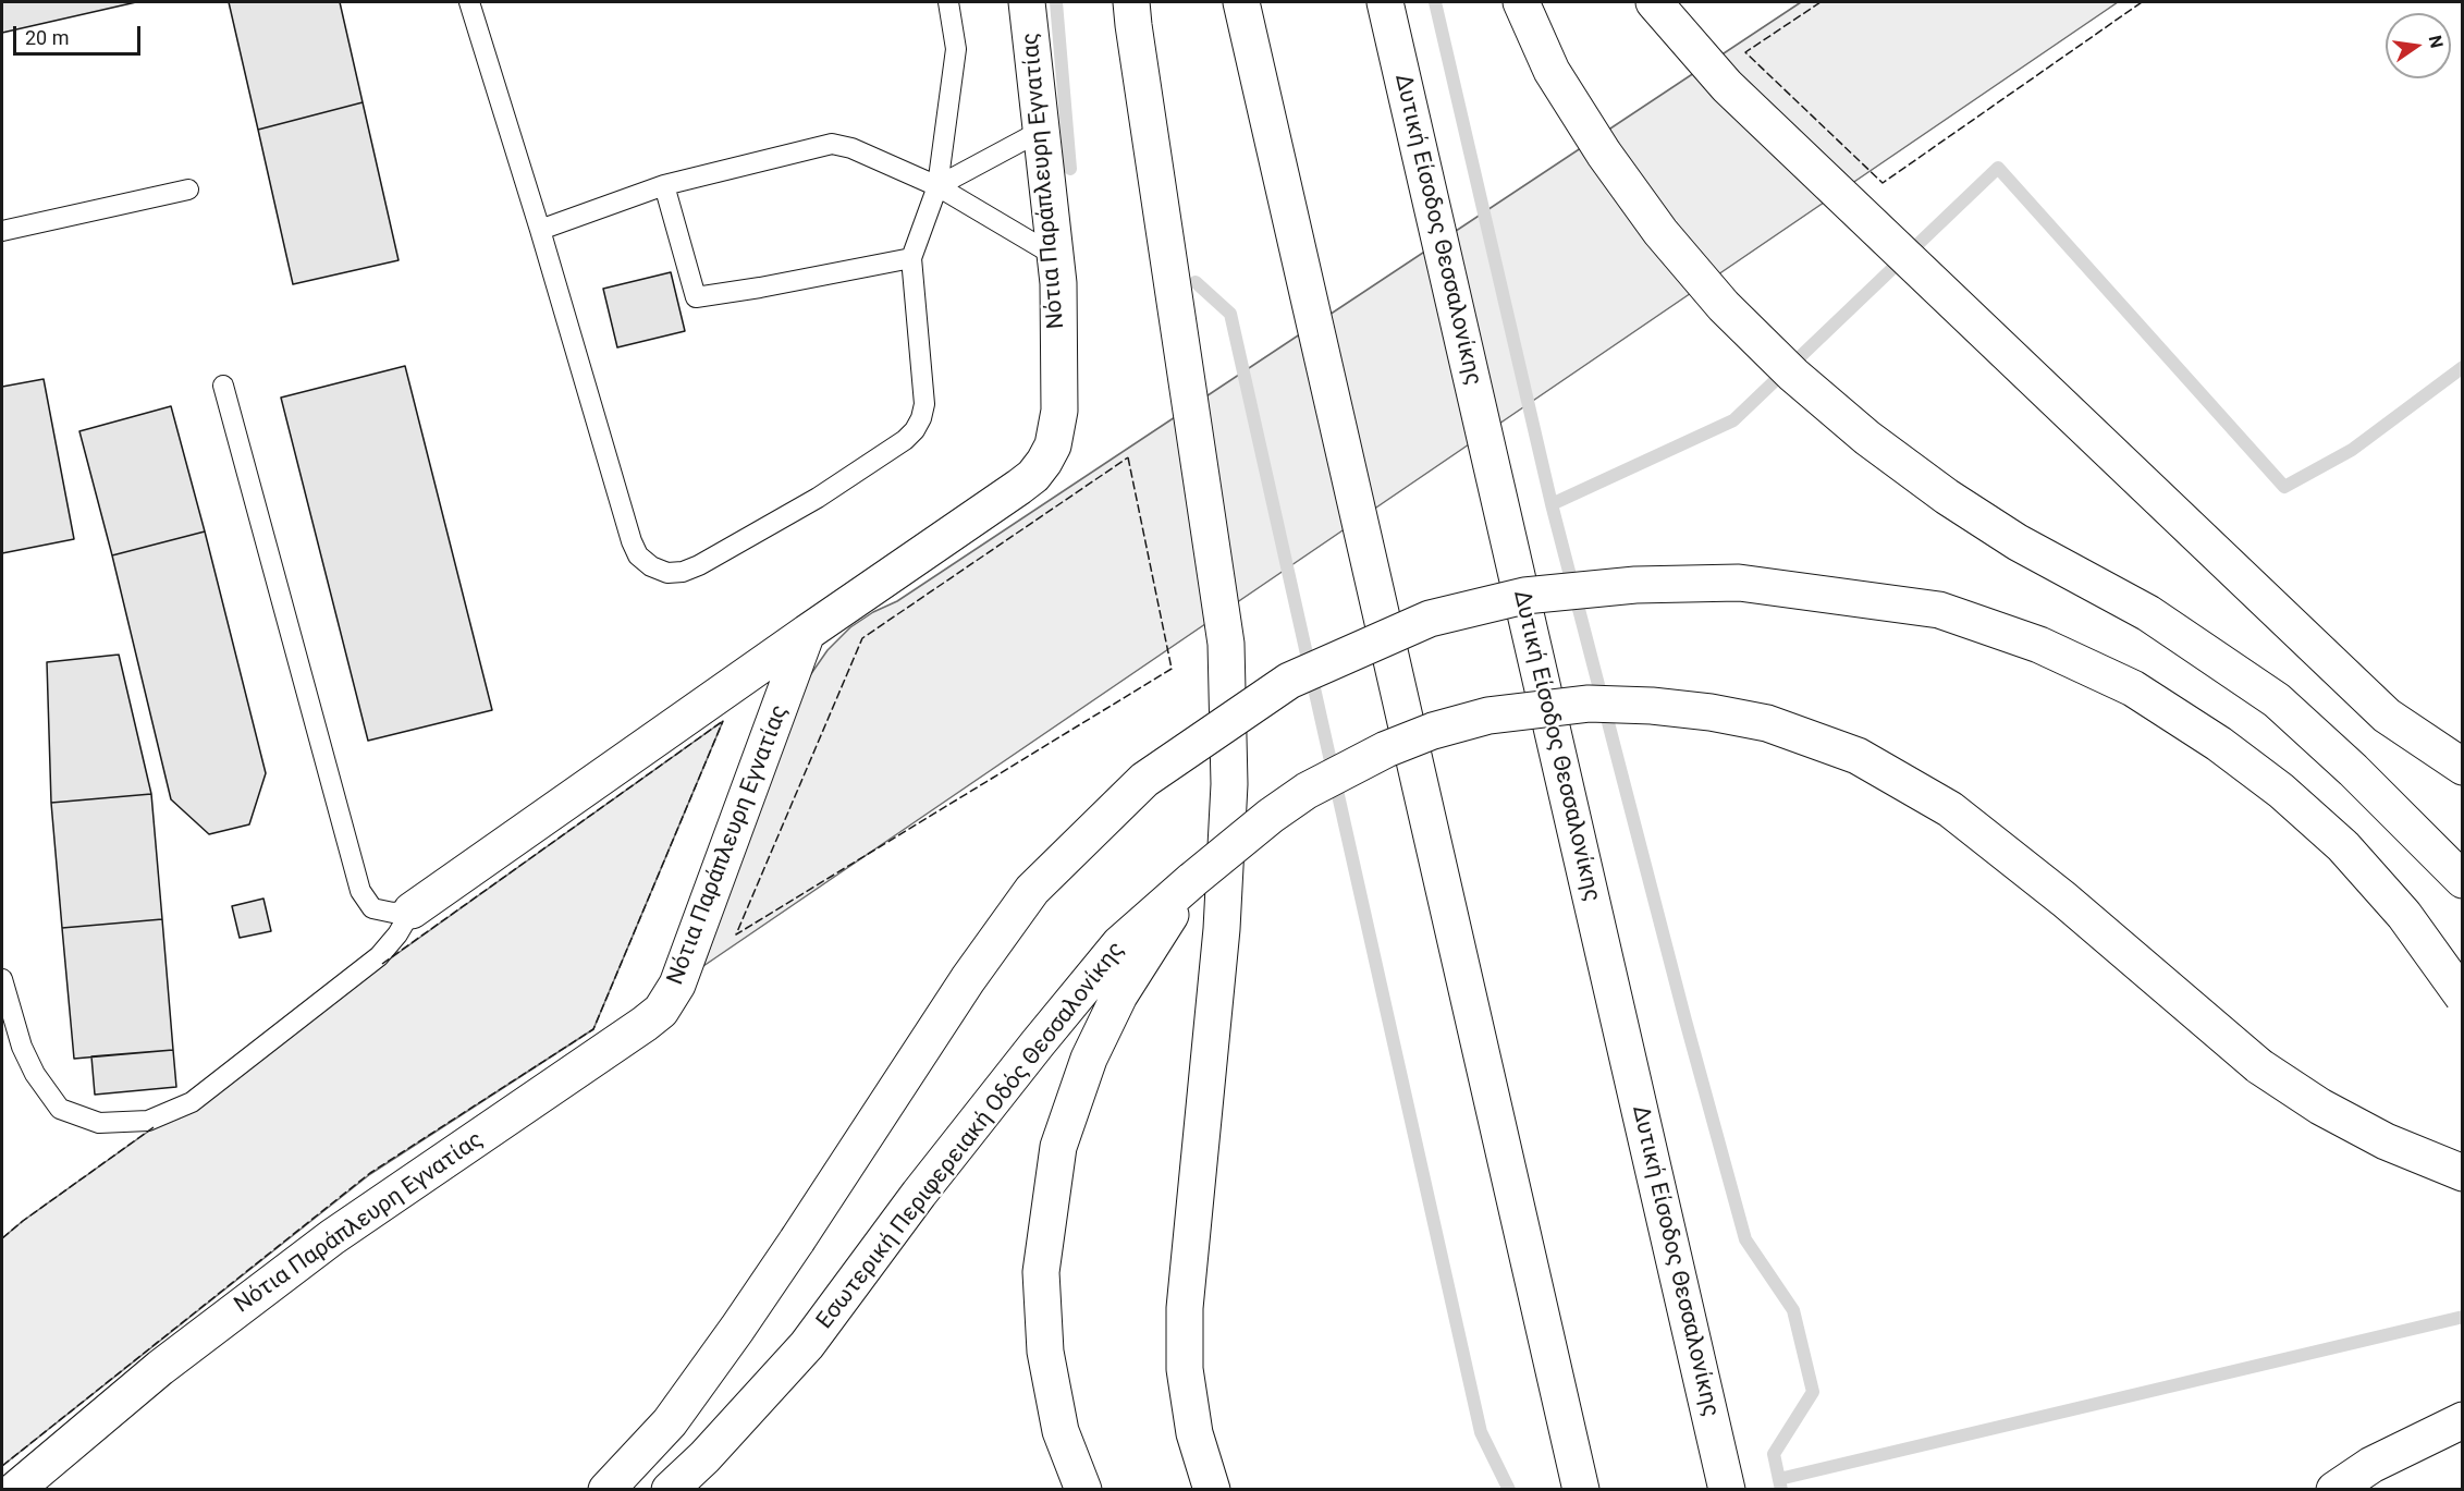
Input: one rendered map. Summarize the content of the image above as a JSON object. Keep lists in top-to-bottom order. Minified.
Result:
{"streets":{"main road":["Νότια Παράπλευρη Εγνατίας","Δυτική Είσοδος Θεσσαλονίκης","Εσωτερική Περιφερειακή Οδός Θεσσαλονίκης"]},"scale_bar":"20 m","north":"right"}
